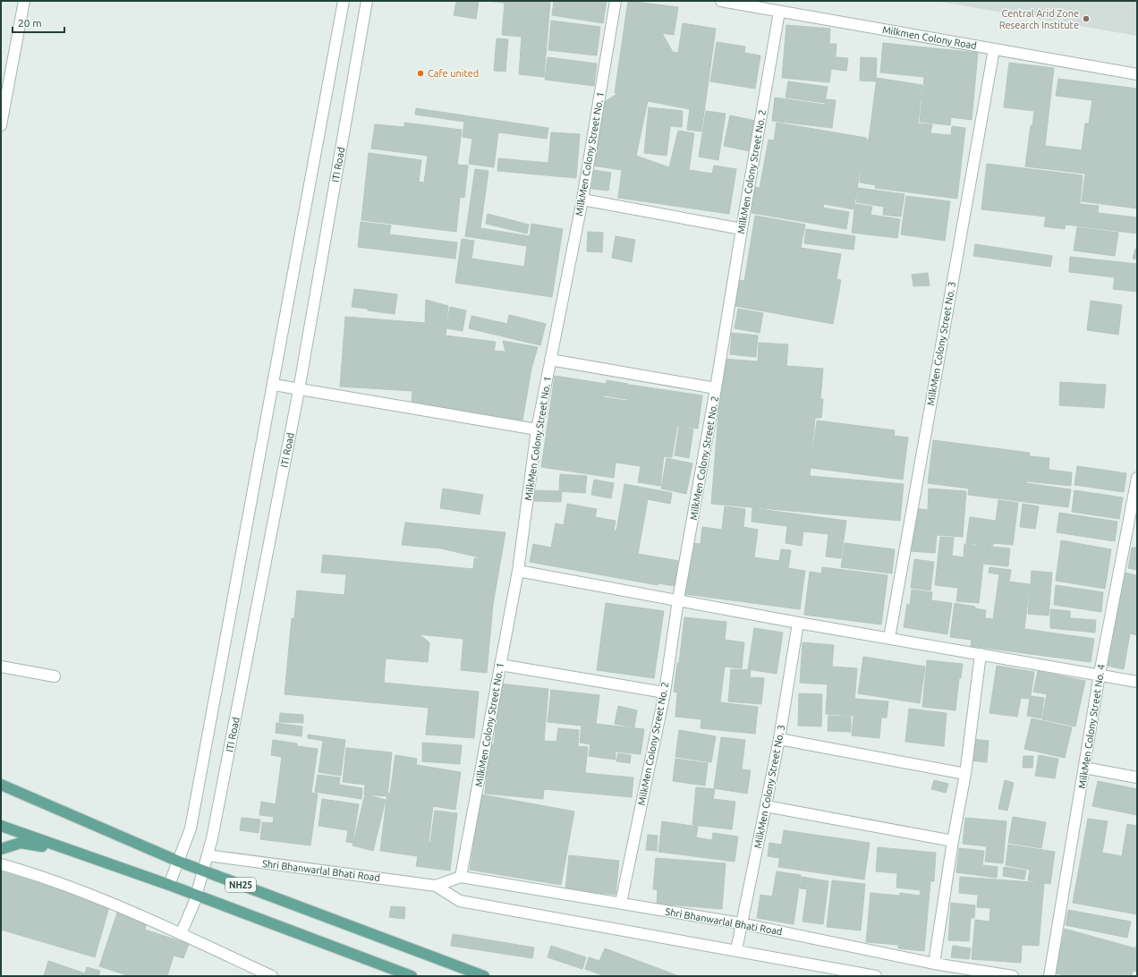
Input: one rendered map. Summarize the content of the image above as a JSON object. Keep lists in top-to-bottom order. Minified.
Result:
{"streets":{"main road":["NH25"],"street":["Milkmen Colony Road","MilkMen Colony Street No. 1","ITI Road","MilkMen Colony Street No. 2","MilkMen Colony Street No. 3","MilkMen Colony Street No. 4","Shri Bhanwarlal Bhati Road"]},"crossings":[["Milkmen Colony Road","MilkMen Colony Street No. 2"],["Milkmen Colony Road","MilkMen Colony Street No. 3"],["MilkMen Colony Street No. 1","Shri Bhanwarlal Bhati Road"],["ITI Road","Shri Bhanwarlal Bhati Road"],["ITI Road","NH25"],["MilkMen Colony Street No. 2","Shri Bhanwarlal Bhati Road"],["MilkMen Colony Street No. 3","Shri Bhanwarlal Bhati Road"]],"places":["Central Arid Zone Research Institute","Cafe united"],"scale_bar":"20 m"}
